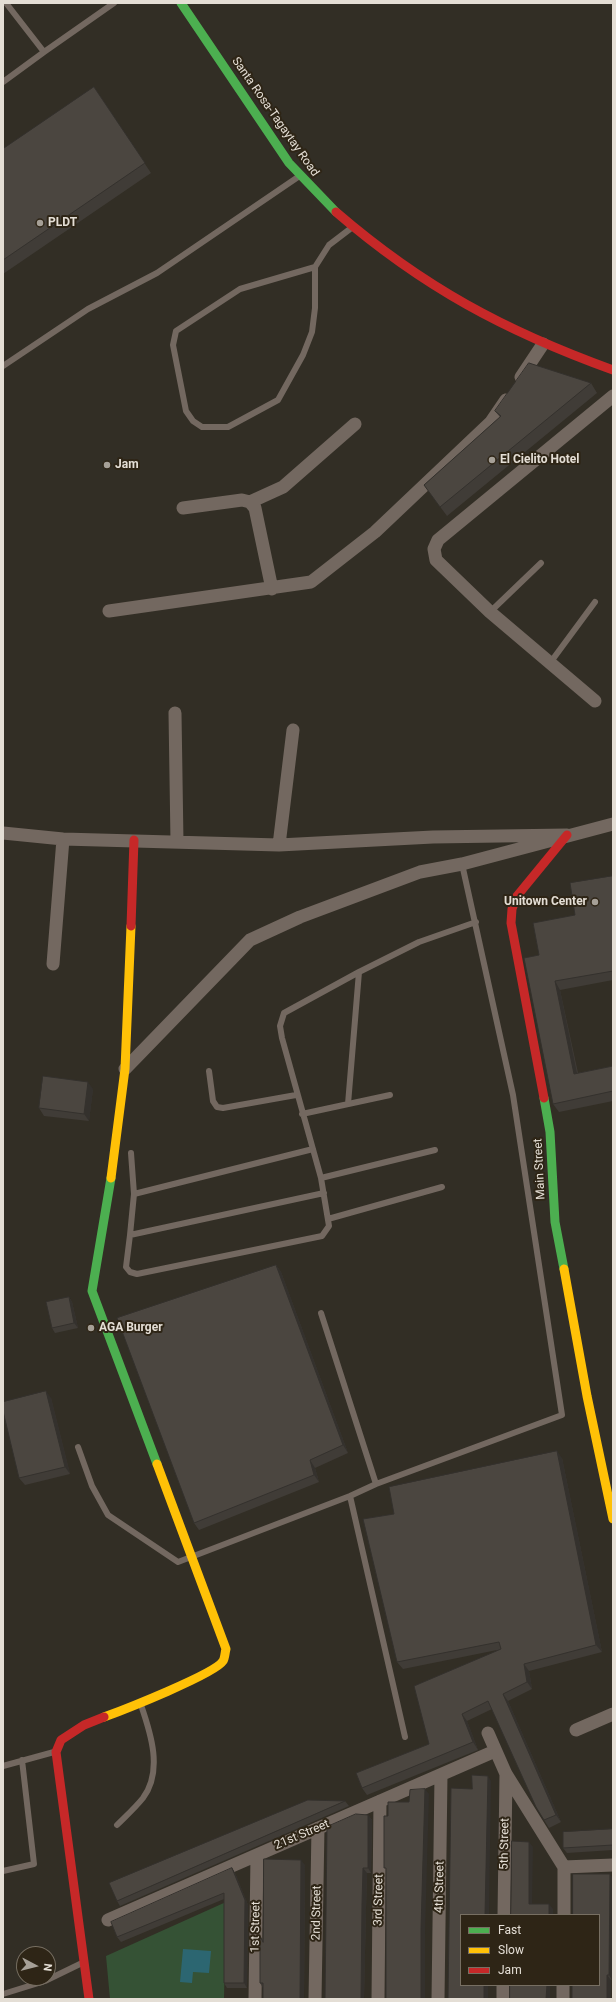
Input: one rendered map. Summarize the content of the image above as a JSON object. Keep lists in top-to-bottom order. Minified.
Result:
{"streets":{"street":["Santa Rosa-Tagaytay Road","Main Street","21st Street","5th Street","4th Street","3rd Street","2nd Street","1st Street"]},"crossings":[["21st Street","4th Street"],["21st Street","3rd Street"],["21st Street","2nd Street"],["21st Street","1st Street"]],"places":["PLDT","El Cielito Hotel","Jam","Unitown Center","AGA Burger"],"legend":["Fast","Slow","Jam"],"north":"right"}
